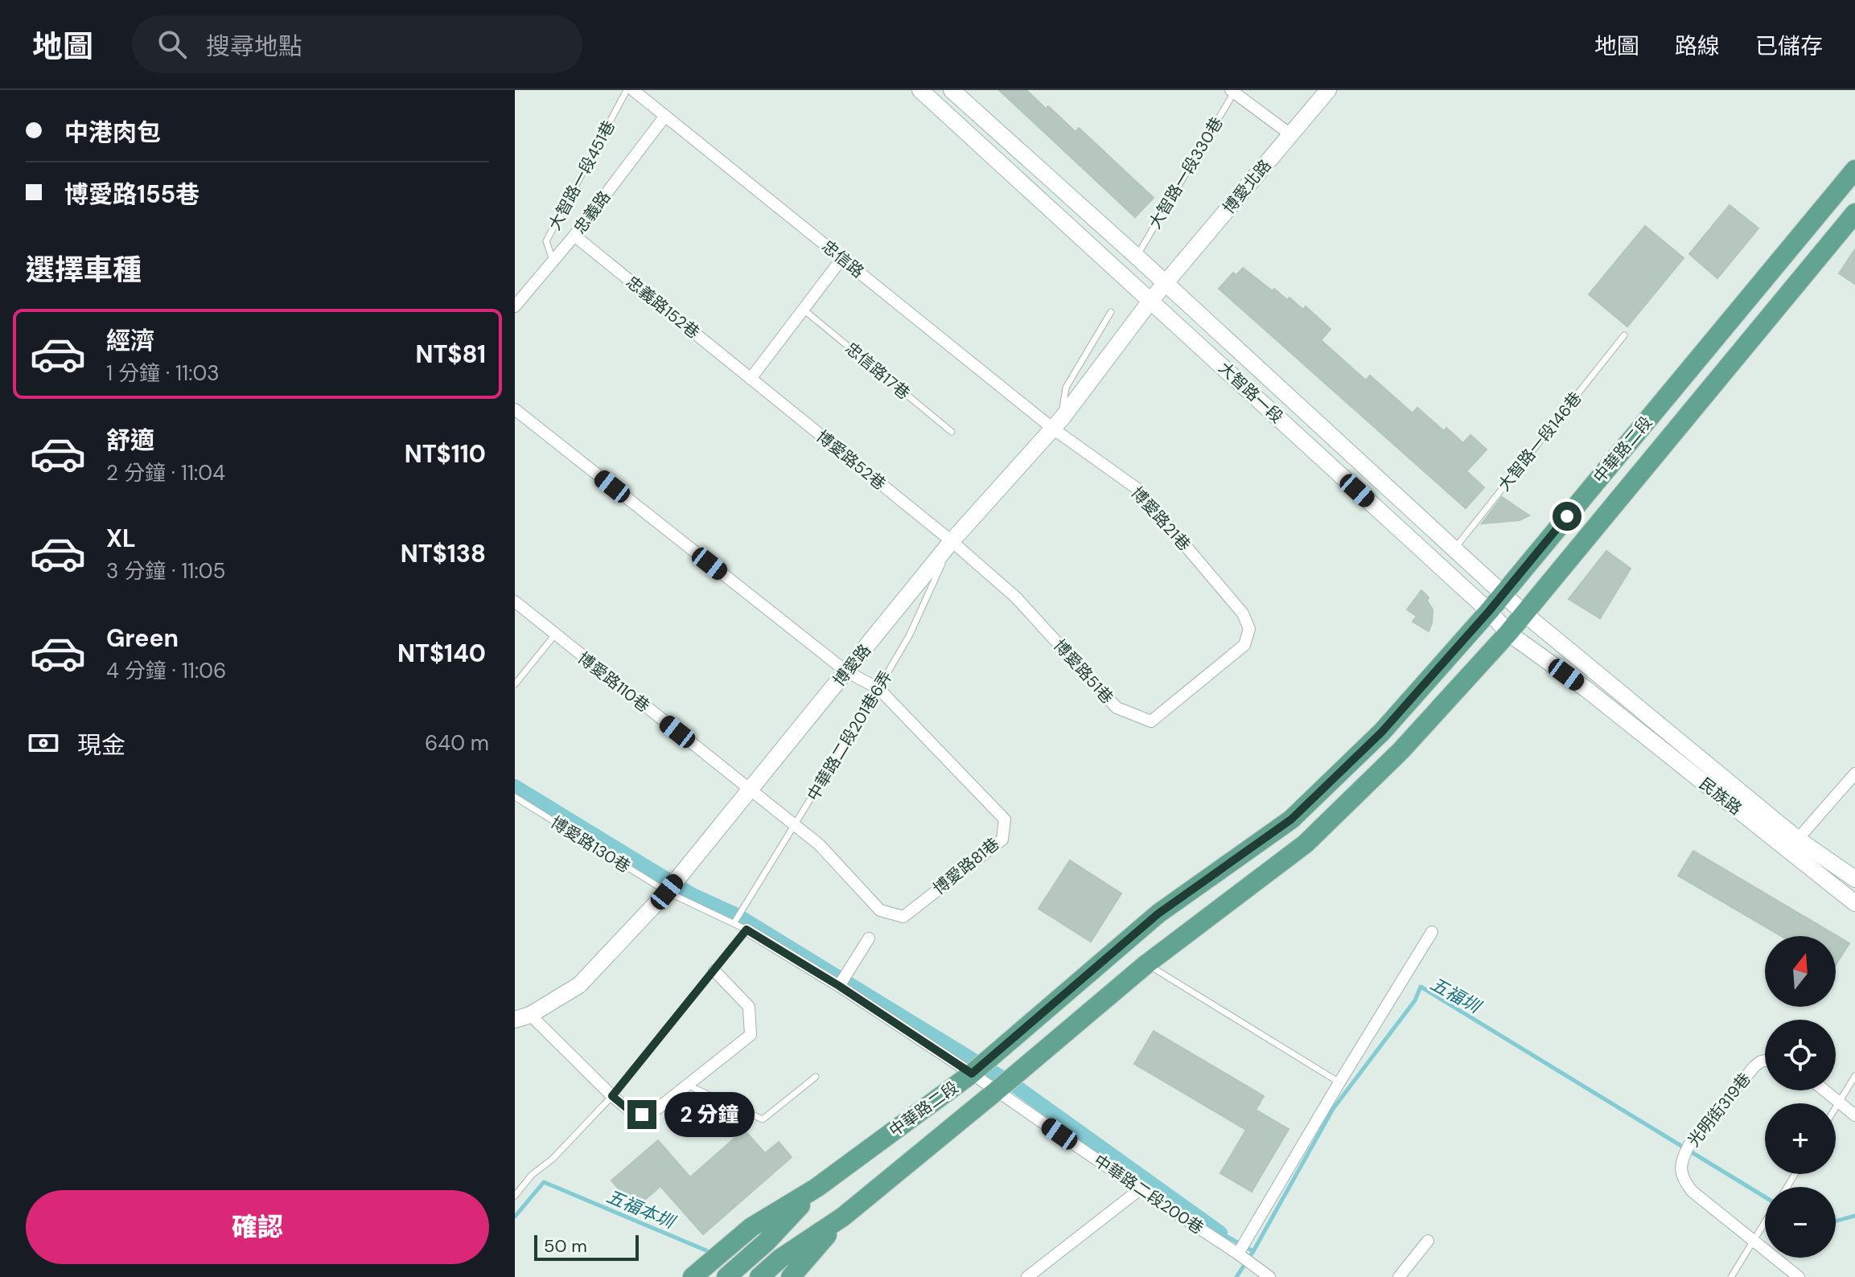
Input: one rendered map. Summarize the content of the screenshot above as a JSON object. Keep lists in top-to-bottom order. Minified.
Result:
{"streets":{"main road":["中華路二段"],"street":["博愛北路","忠義路","忠信路","忠義路152巷","大智路一段","博愛路52巷","博愛路21巷","博愛路","博愛路51巷","博愛路110巷","民族路","博愛路81巷","光明街319巷","中華路二段200巷"],"lane":["大智路一段330巷","大智路一段451巷","忠信路17巷","大智路一段146巷","中華路二段201巷6弄","博愛路130巷"]},"crossings":[["大智路一段330巷","大智路一段"],["大智路一段451巷","忠義路"],["博愛北路","大智路一段"],["博愛北路","博愛路"],["忠義路","忠信路"],["忠義路","忠義路152巷"],["忠信路","博愛路21巷"],["忠信路","博愛路"],["忠義路152巷","博愛路52巷"],["大智路一段","大智路一段146巷"],["大智路一段","中華路二段"],["大智路一段","博愛路"],["大智路一段","民族路"],["中華路二段","中華路二段200巷"],["博愛路52巷","博愛路"],["博愛路52巷","博愛路51巷"],["博愛路52巷","中華路二段201巷6弄"],["博愛路21巷","博愛路"],["博愛路21巷","博愛路51巷"],["博愛路","博愛路51巷"],["博愛路","博愛路110巷"],["博愛路","中華路二段201巷6弄"],["博愛路","博愛路130巷"],["博愛路","博愛路81巷"],["博愛路51巷","中華路二段201巷6弄"],["博愛路110巷","博愛路81巷"],["中華路二段201巷6弄","博愛路130巷"],["中華路二段201巷6弄","博愛路81巷"],["博愛路130巷","中華路二段200巷"]],"water":["五福圳","五福本圳"],"scale_bar":"50 m","north":"top","page":{"header":"地圖","search":"搜尋地點","nav":["地圖","路線","已儲存"],"banner":["中港肉包","博愛路155巷"],"heading":"選擇車種","list":[{"name":"經濟","note":"1 分鐘 · 11:03","value":"NT$81"},{"name":"舒適","note":"2 分鐘 · 11:04","value":"NT$110"},{"name":"XL","note":"3 分鐘 · 11:05","value":"NT$138"},{"name":"Green","note":"4 分鐘 · 11:06","value":"NT$140"}],"pay":["現金","640 m"],"map_buttons":["+","−"],"bubble":"2 分鐘","buttons":"確認","scale":"50 m"}}
